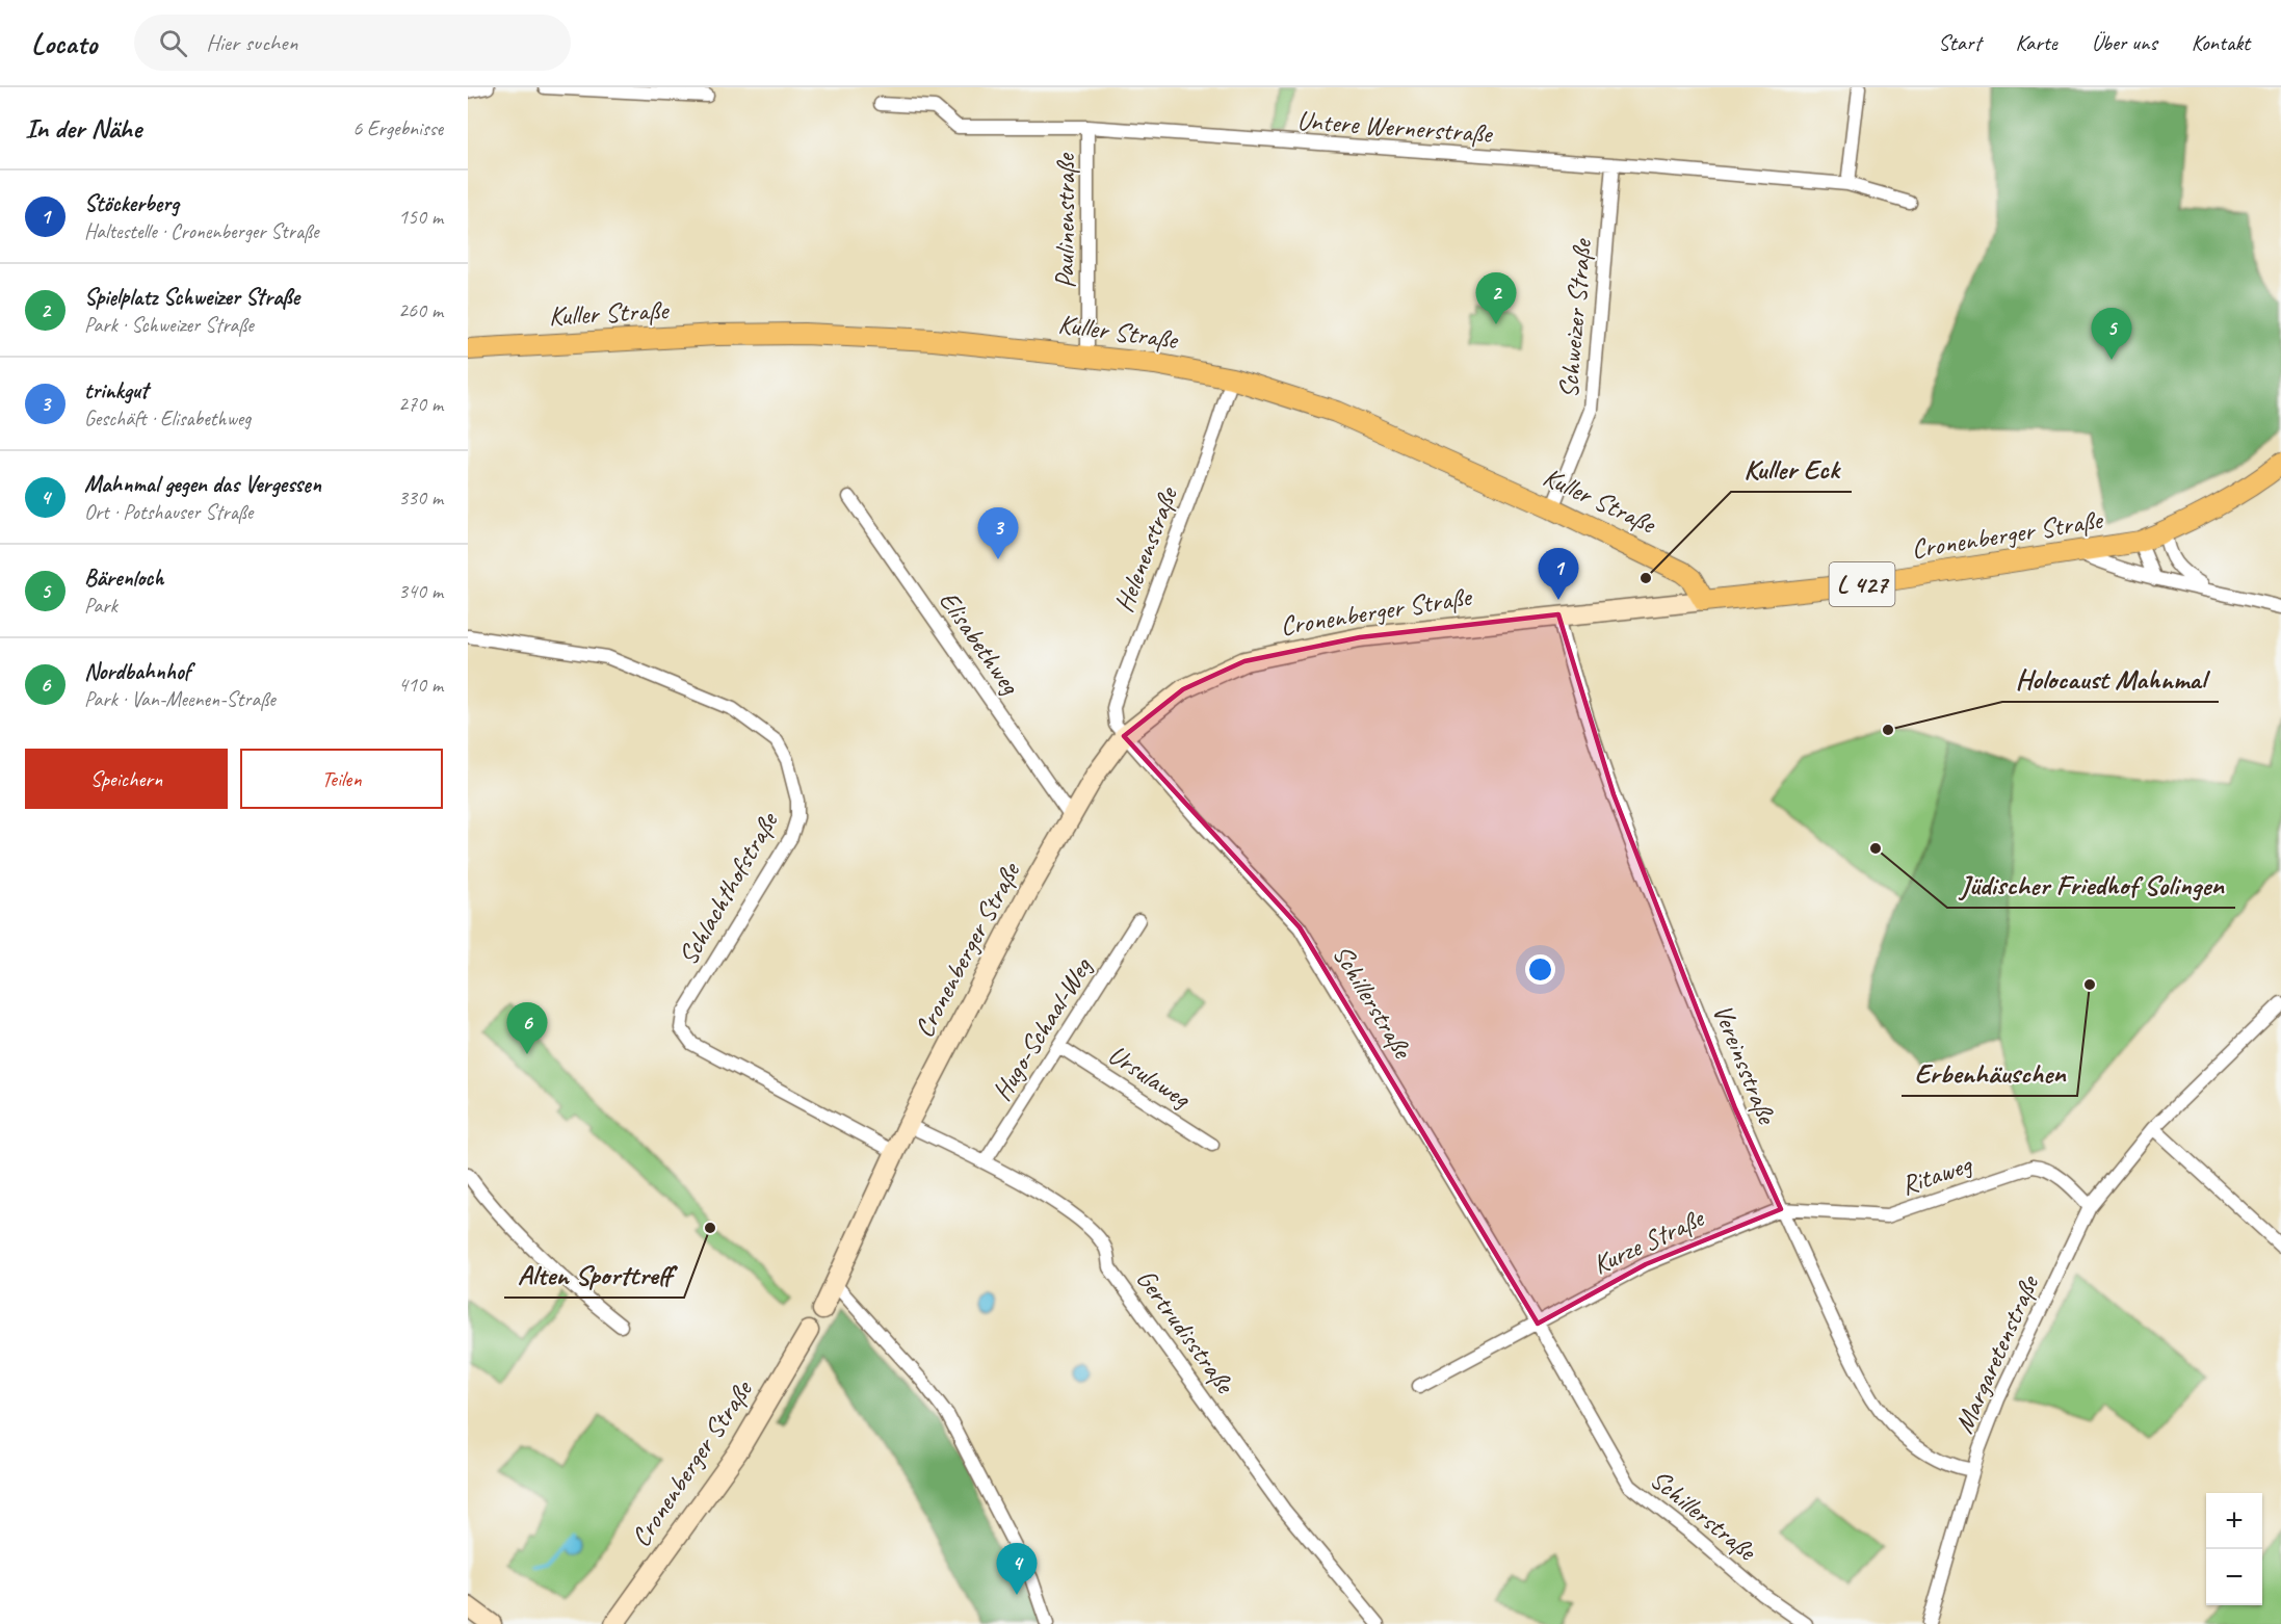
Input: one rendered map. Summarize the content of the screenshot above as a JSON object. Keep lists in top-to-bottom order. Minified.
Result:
{"streets":{"main road":["Kuller Straße","Cronenberger Straße","L 427"],"street":["Untere Wernerstraße","Paulinenstraße","Schweizer Straße","Helenenstraße","Elisabethweg","Schlachthofstraße","Schillerstraße","Hugo-Schaal-Weg","Vereinsstraße","Ursulaweg","Ritaweg","Kurze Straße","Gertrudisstraße","Margaretenstraße"]},"crossings":[["Untere Wernerstraße","Paulinenstraße"],["Untere Wernerstraße","Schweizer Straße"],["Paulinenstraße","Kuller Straße"],["Kuller Straße","Schweizer Straße"],["Kuller Straße","Cronenberger Straße"],["Kuller Straße","Helenenstraße"],["Cronenberger Straße","Helenenstraße"],["Cronenberger Straße","Elisabethweg"],["Cronenberger Straße","Schlachthofstraße"],["Cronenberger Straße","Schillerstraße"],["Cronenberger Straße","Vereinsstraße"],["Cronenberger Straße","Gertrudisstraße"],["Helenenstraße","Schillerstraße"],["Schillerstraße","Kurze Straße"],["Hugo-Schaal-Weg","Ursulaweg"],["Hugo-Schaal-Weg","Gertrudisstraße"],["Vereinsstraße","Ritaweg"],["Vereinsstraße","Kurze Straße"],["Vereinsstraße","Margaretenstraße"],["Ritaweg","Kurze Straße"],["Ritaweg","Margaretenstraße"]],"places":["Kuller Eck","Holocaust Mahnmal","Jüdischer Friedhof Solingen","Erbenhäuschen","Alten Sporttreff"],"page":{"header":"Locato","search":"Hier suchen","nav":["Start","Karte","Über uns","Kontakt"],"heading":["In der Nähe","6 Ergebnisse"],"list":[{"mark":"1","name":"Stöckerberg","note":"Haltestelle · Cronenberger Straße","value":"150 m"},{"mark":"2","name":"Spielplatz Schweizer Straße","note":"Park · Schweizer Straße","value":"260 m"},{"mark":"3","name":"trinkgut","note":"Geschäft · Elisabethweg","value":"270 m"},{"mark":"4","name":"Mahnmal gegen das Vergessen","note":"Ort · Potshauser Straße","value":"330 m"},{"mark":"5","name":"Bärenloch","note":"Park","value":"340 m"},{"mark":"6","name":"Nordbahnhof","note":"Park · Van-Meenen-Straße","value":"410 m"}],"pins":["2","5","3","1","6","4"],"buttons":["Speichern","Teilen"],"map_buttons":["+","−"]}}
